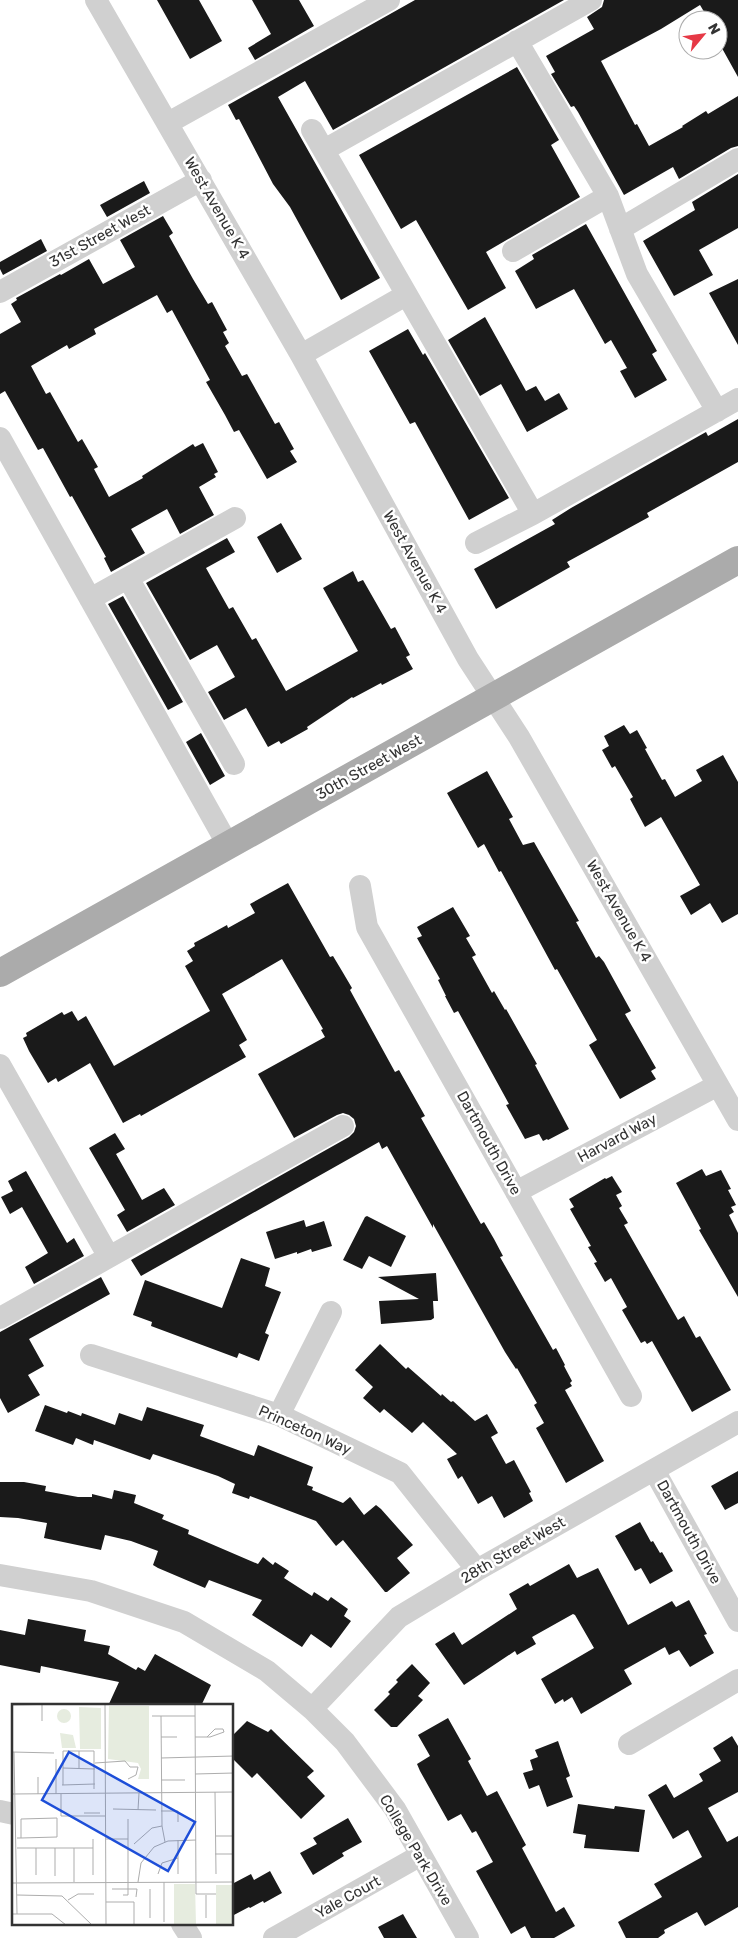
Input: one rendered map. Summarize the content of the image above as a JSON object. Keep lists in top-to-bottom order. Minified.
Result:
{"streets":{"main road":["30th Street West"],"street":["West Avenue K 4","31st Street West","Harvard Way","Dartmouth Drive","Princeton Way","28th Street West","College Park Drive","Yale Court"]},"crossings":[["West Avenue K 4","31st Street West"],["West Avenue K 4","30th Street West"],["West Avenue K 4","Harvard Way"],["Harvard Way","Dartmouth Drive"],["Dartmouth Drive","28th Street West"],["Princeton Way","28th Street West"],["28th Street West","College Park Drive"],["College Park Drive","Yale Court"]],"north":"top right"}
